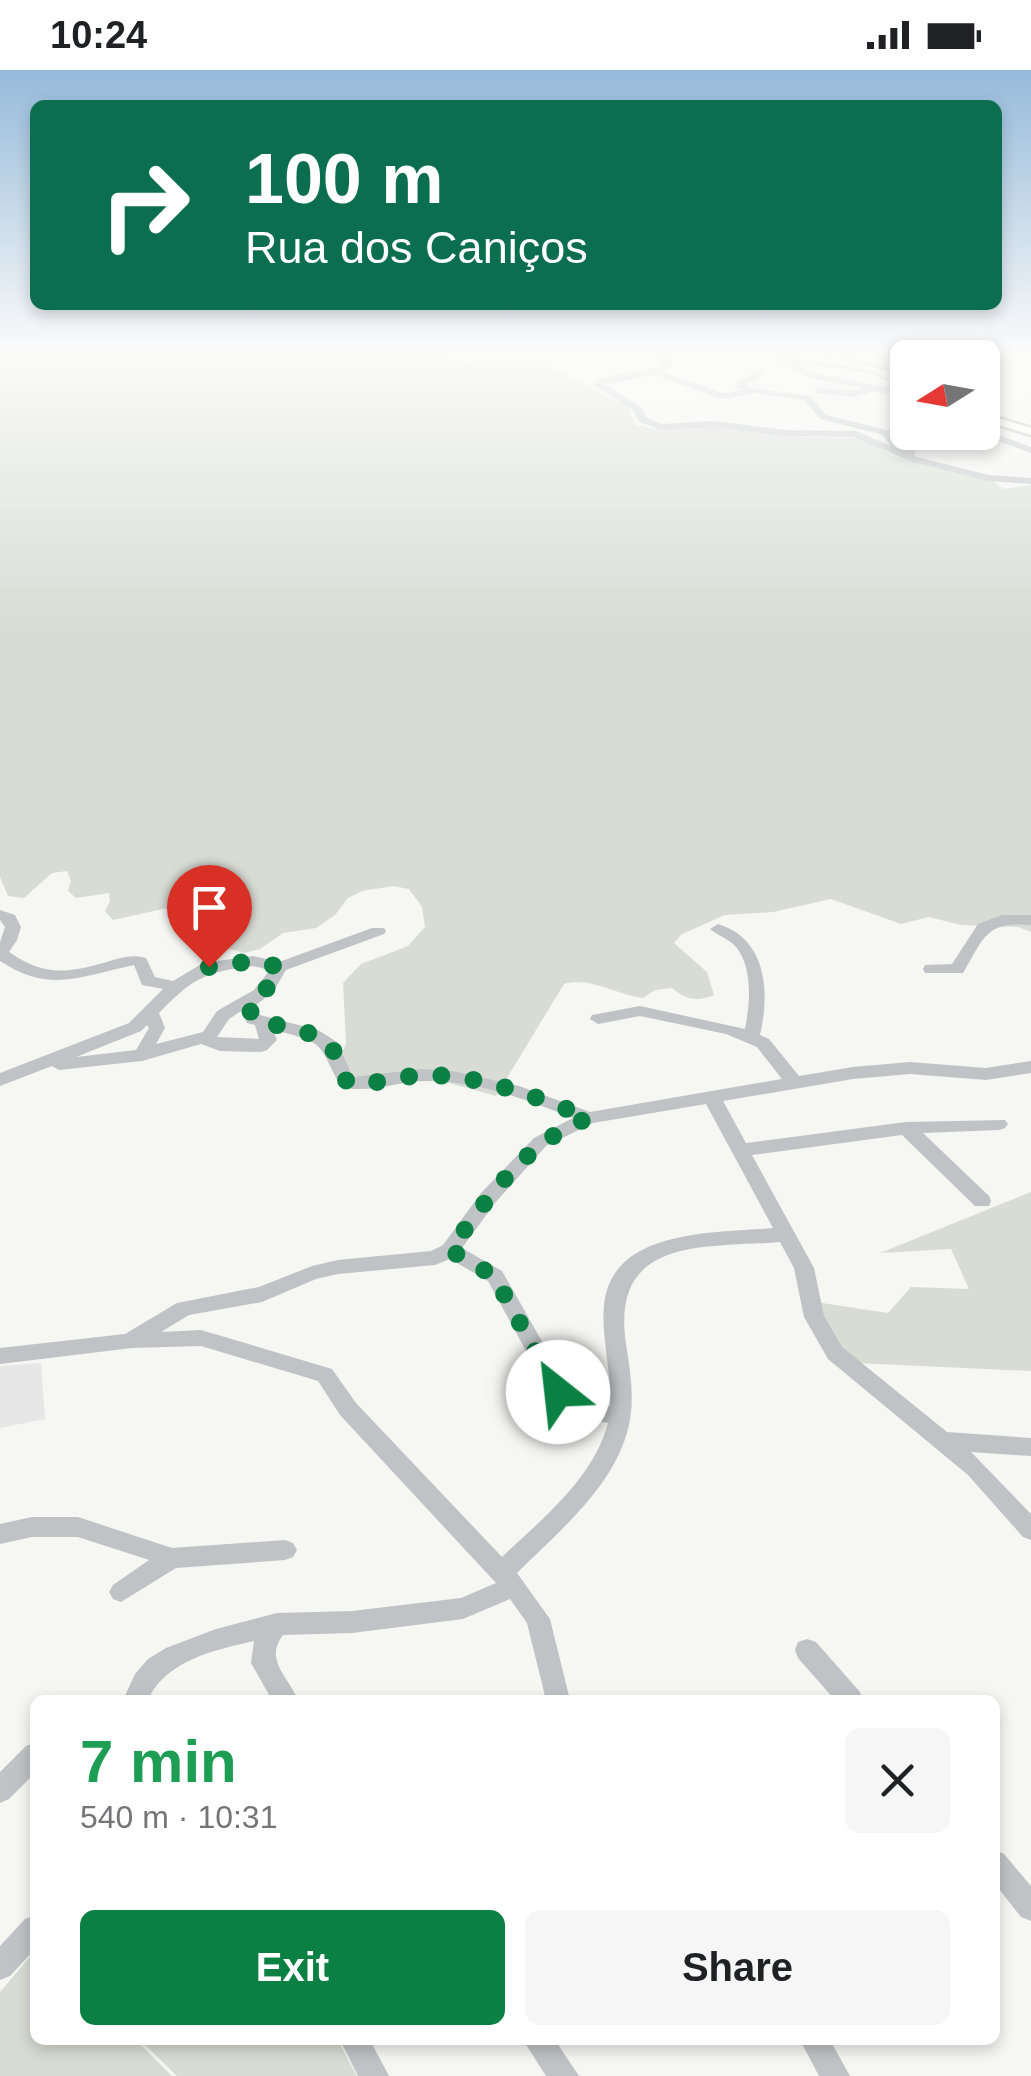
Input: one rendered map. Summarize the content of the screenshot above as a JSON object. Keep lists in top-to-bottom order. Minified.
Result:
{"north":"left","page":{"status":"10:24","turn":["100 m","Rua dos Caniços"],"heading":["7 min","540 m · 10:31"],"buttons":["Exit","Share"]}}
